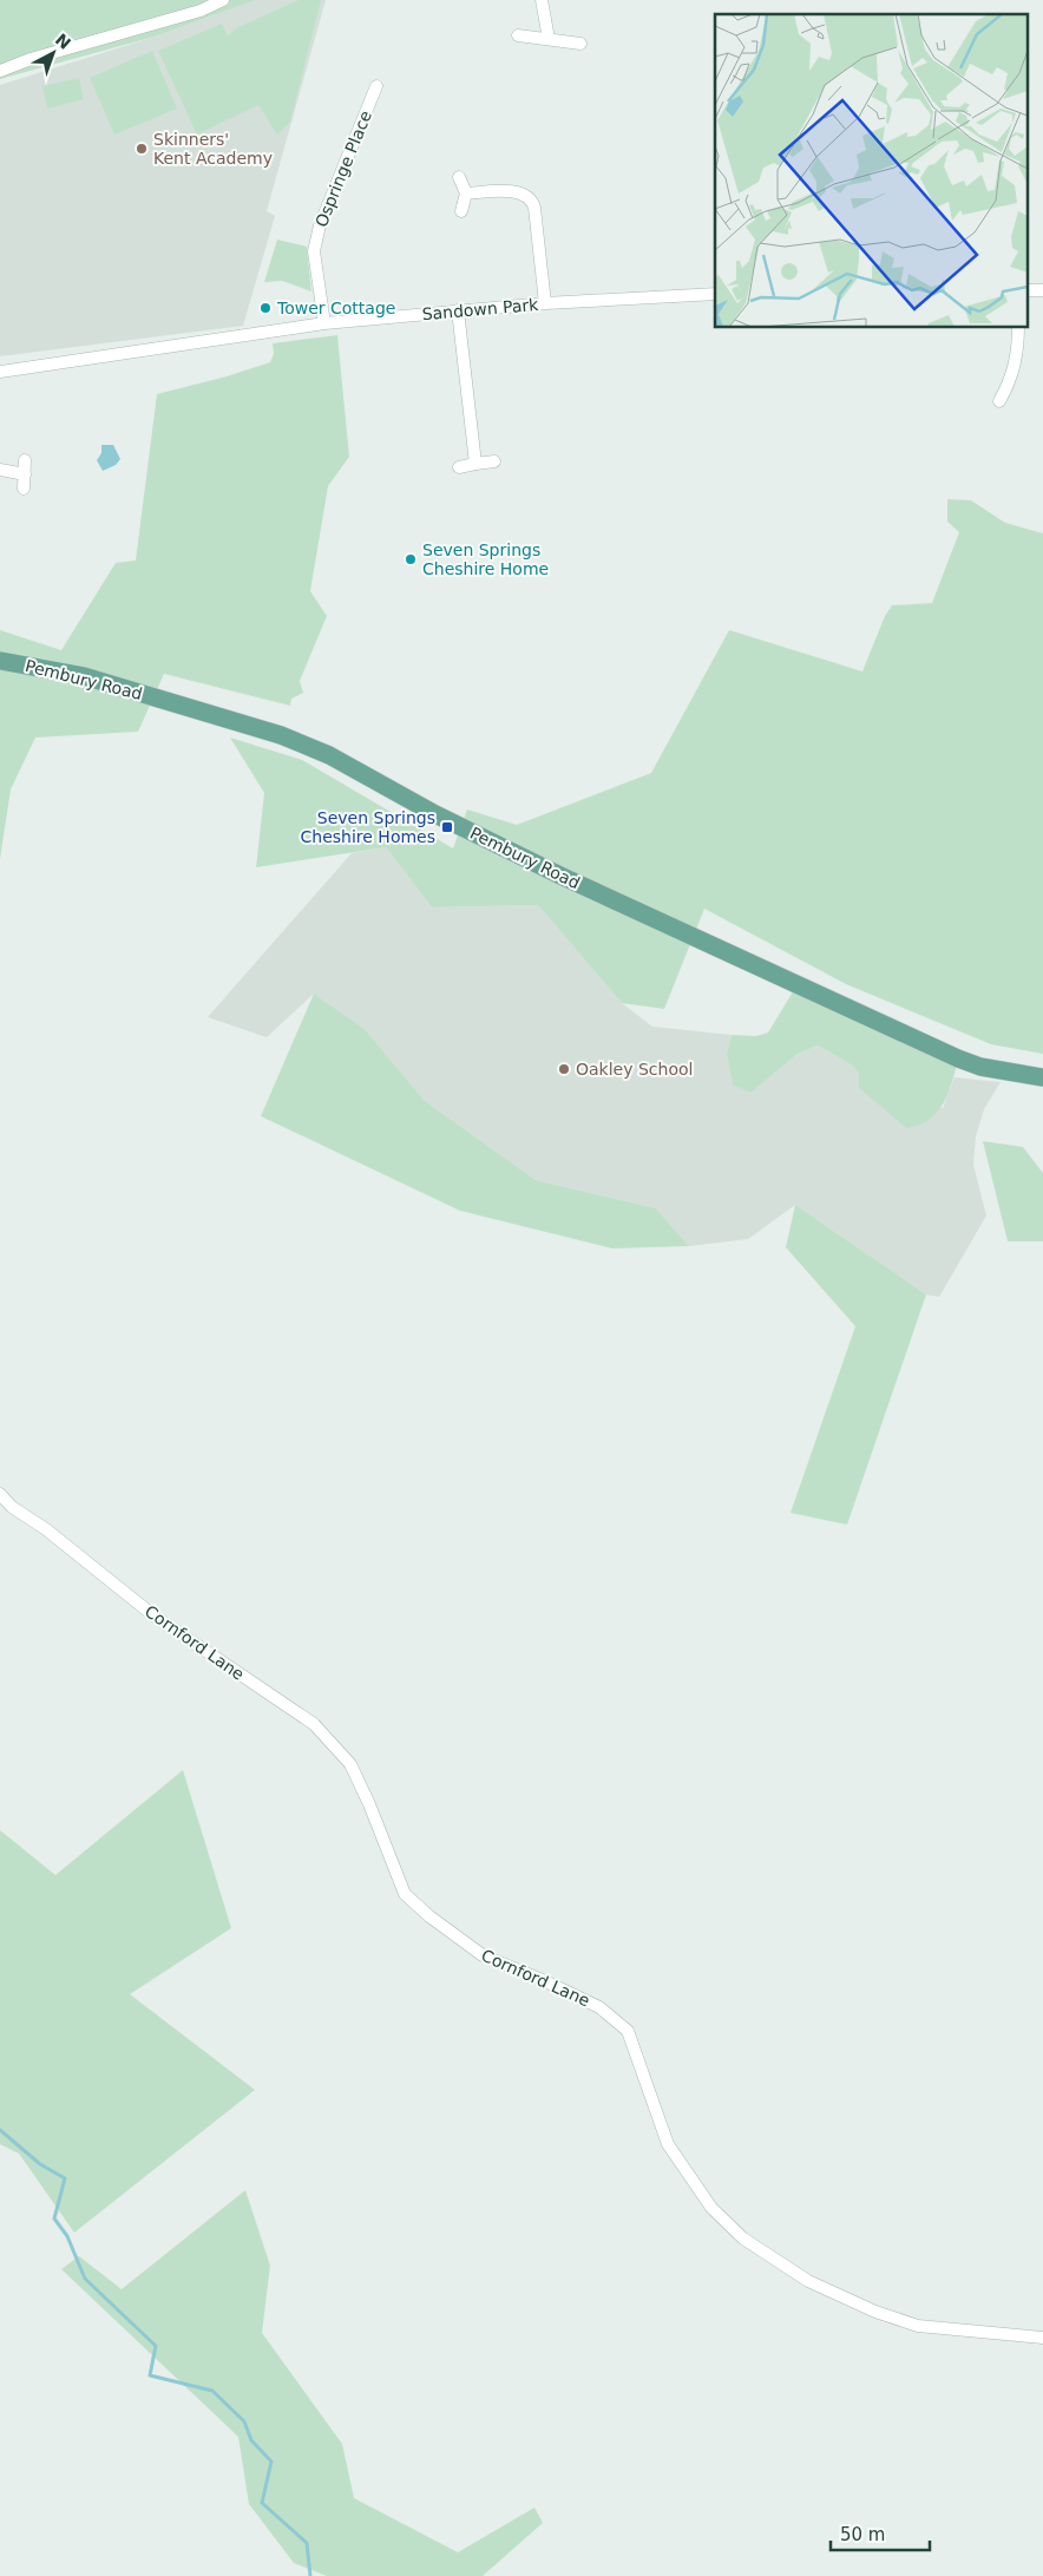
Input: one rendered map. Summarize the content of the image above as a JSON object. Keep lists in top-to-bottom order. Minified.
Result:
{"streets":{"main road":["Pembury Road"],"street":["Ospringe Place","Sandown Park","Cornford Lane"]},"crossings":[["Ospringe Place","Sandown Park"]],"places":{"other":["Skinners' Kent Academy","Tower Cottage","Seven Springs Cheshire Home","Oakley School"],"transit":["Seven Springs Cheshire Homes"]},"scale_bar":"50 m","north":"top right"}
